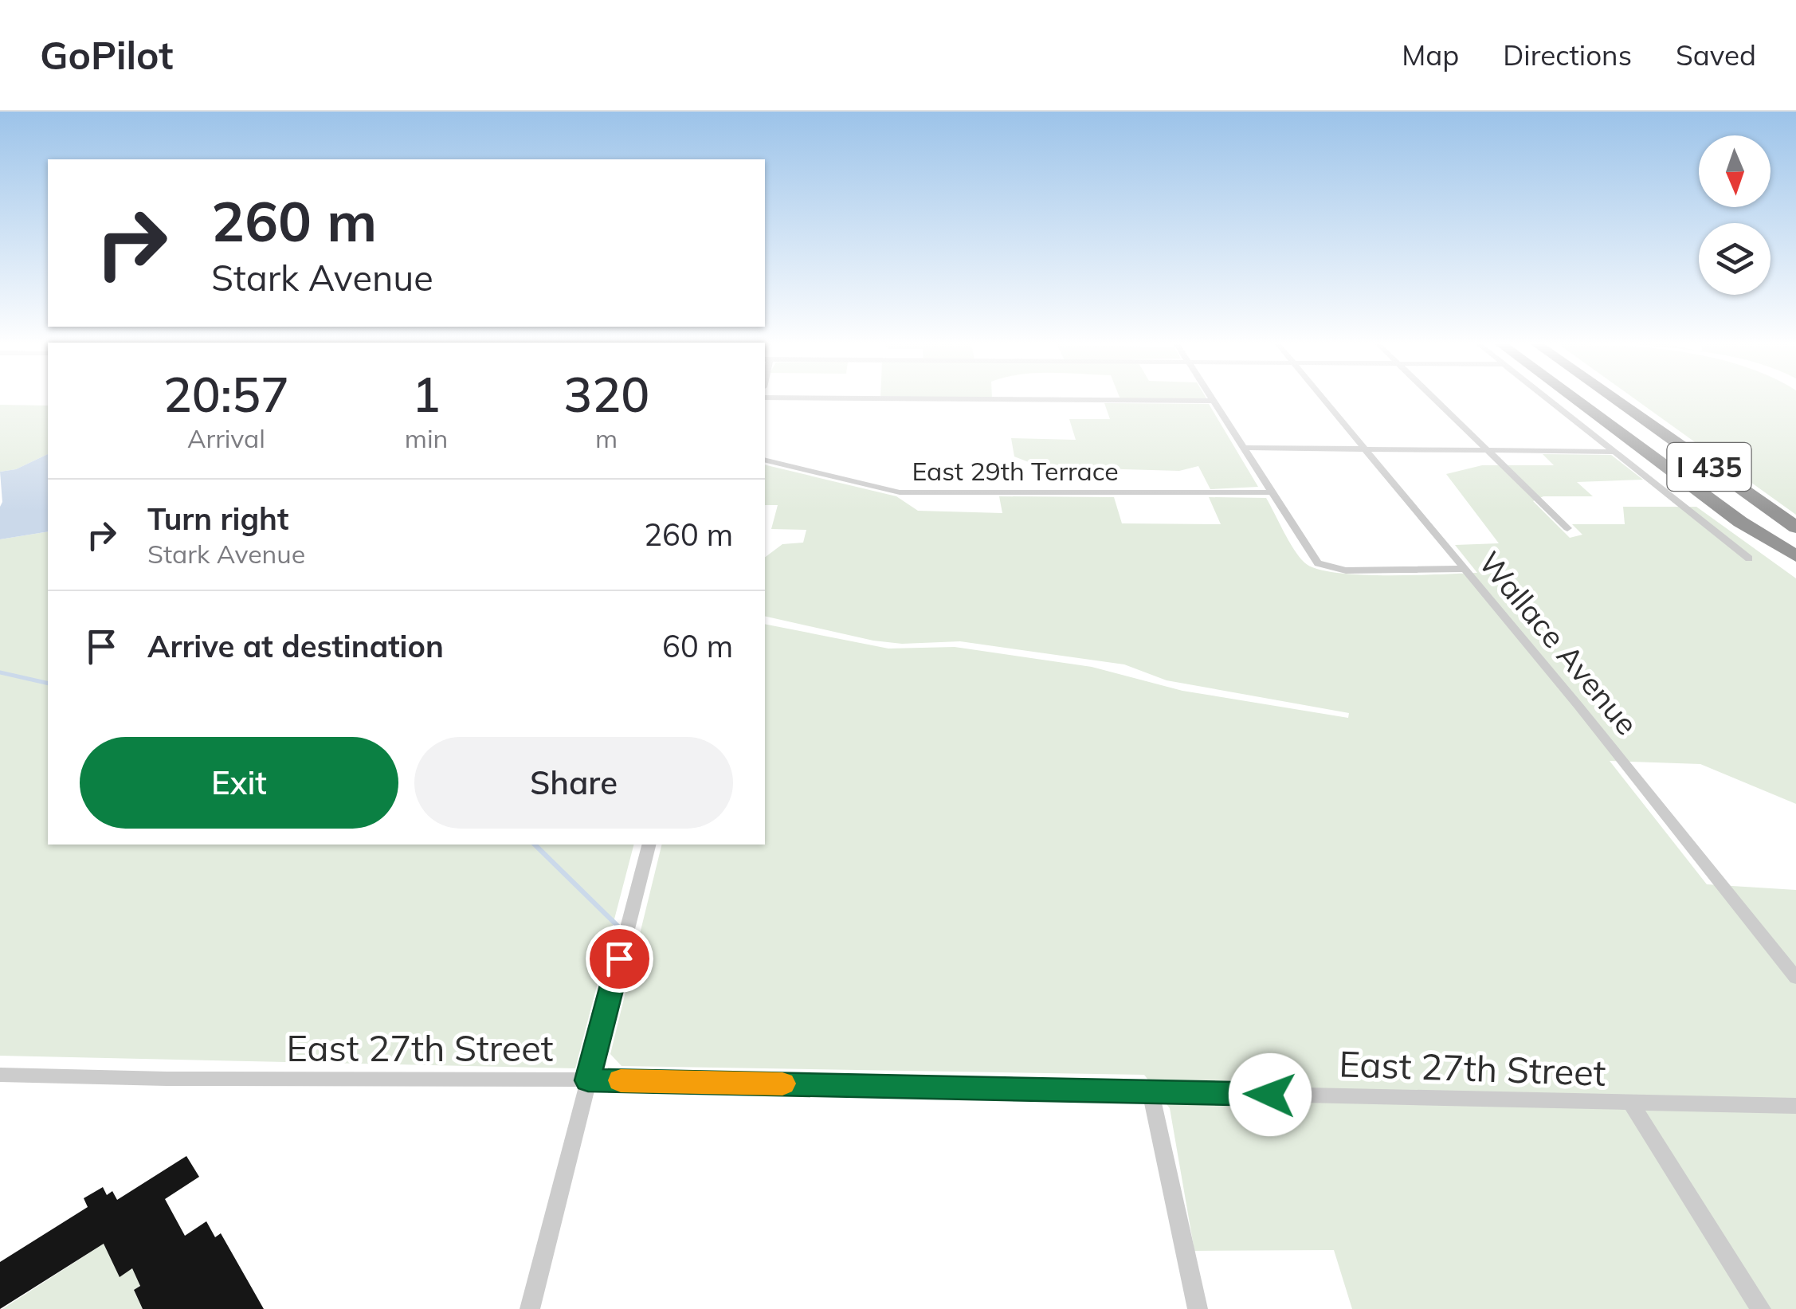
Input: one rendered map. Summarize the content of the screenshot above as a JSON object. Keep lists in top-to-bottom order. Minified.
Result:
{"streets":{"highway":["I 435"],"street":["East 29th Terrace","Wallace Avenue","East 27th Street"]},"north":"bottom","page":{"header":"GoPilot","nav":["Map","Directions","Saved"],"turn":["260 m","Stark Avenue"],"eta":["20:57","Arrival","1","min","320","m"],"list":[{"name":"Turn right","note":"Stark Avenue","value":"260 m"},{"name":"Arrive at destination","value":"60 m"}],"buttons":["Exit","Share"]}}
